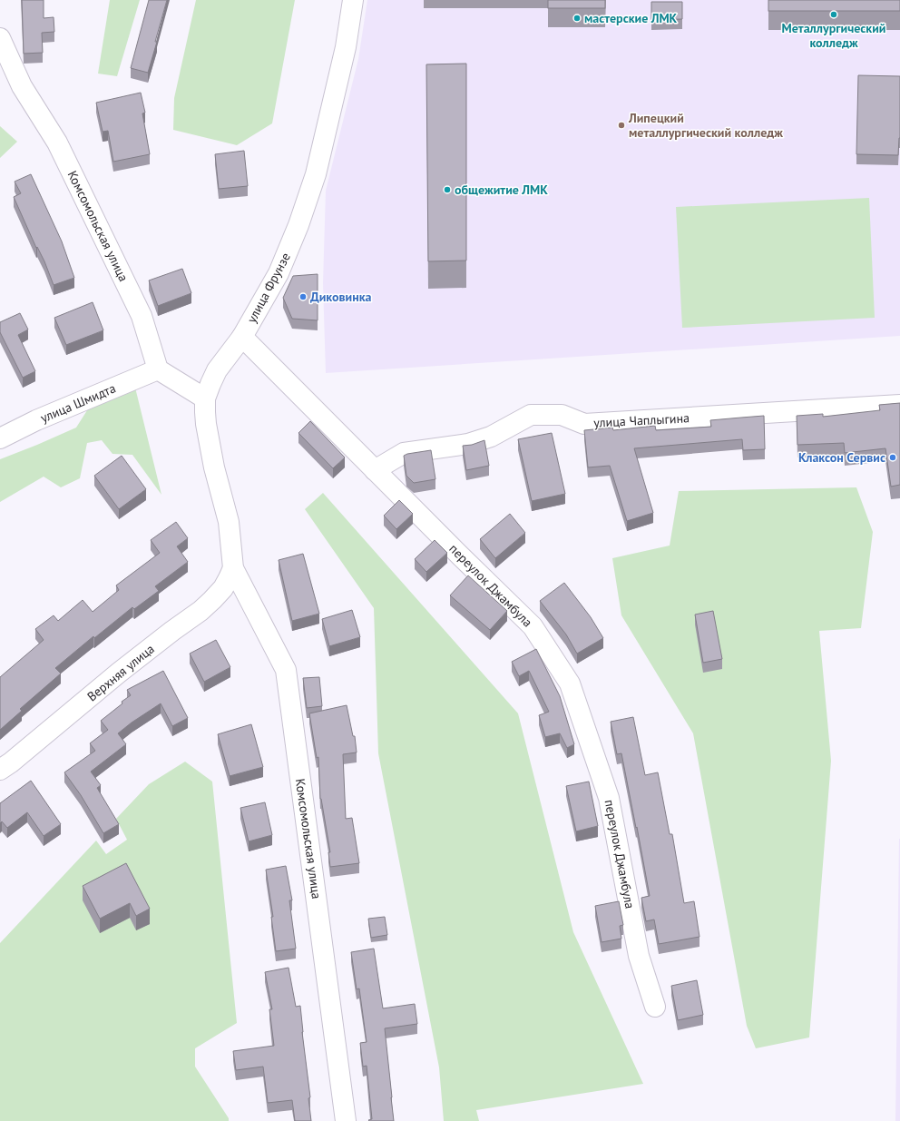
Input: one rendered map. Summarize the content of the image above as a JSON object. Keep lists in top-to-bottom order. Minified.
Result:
{"streets":{"street":["Комсомольская улица","улица Фрунзе","улица Шмидта","улица Чаплыгина","переулок Джамбула","Верхняя улица"]},"crossings":[["Комсомольская улица","улица Фрунзе"],["Комсомольская улица","улица Шмидта"],["Комсомольская улица","Верхняя улица"],["улица Фрунзе","переулок Джамбула"],["улица Фрунзе","Верхняя улица"],["улица Чаплыгина","переулок Джамбула"]],"places":["Металлургический колледж","мастерские ЛМК","Липецкий металлургический колледж","общежитие ЛМК","Диковинка","Клаксон Сервис"]}
